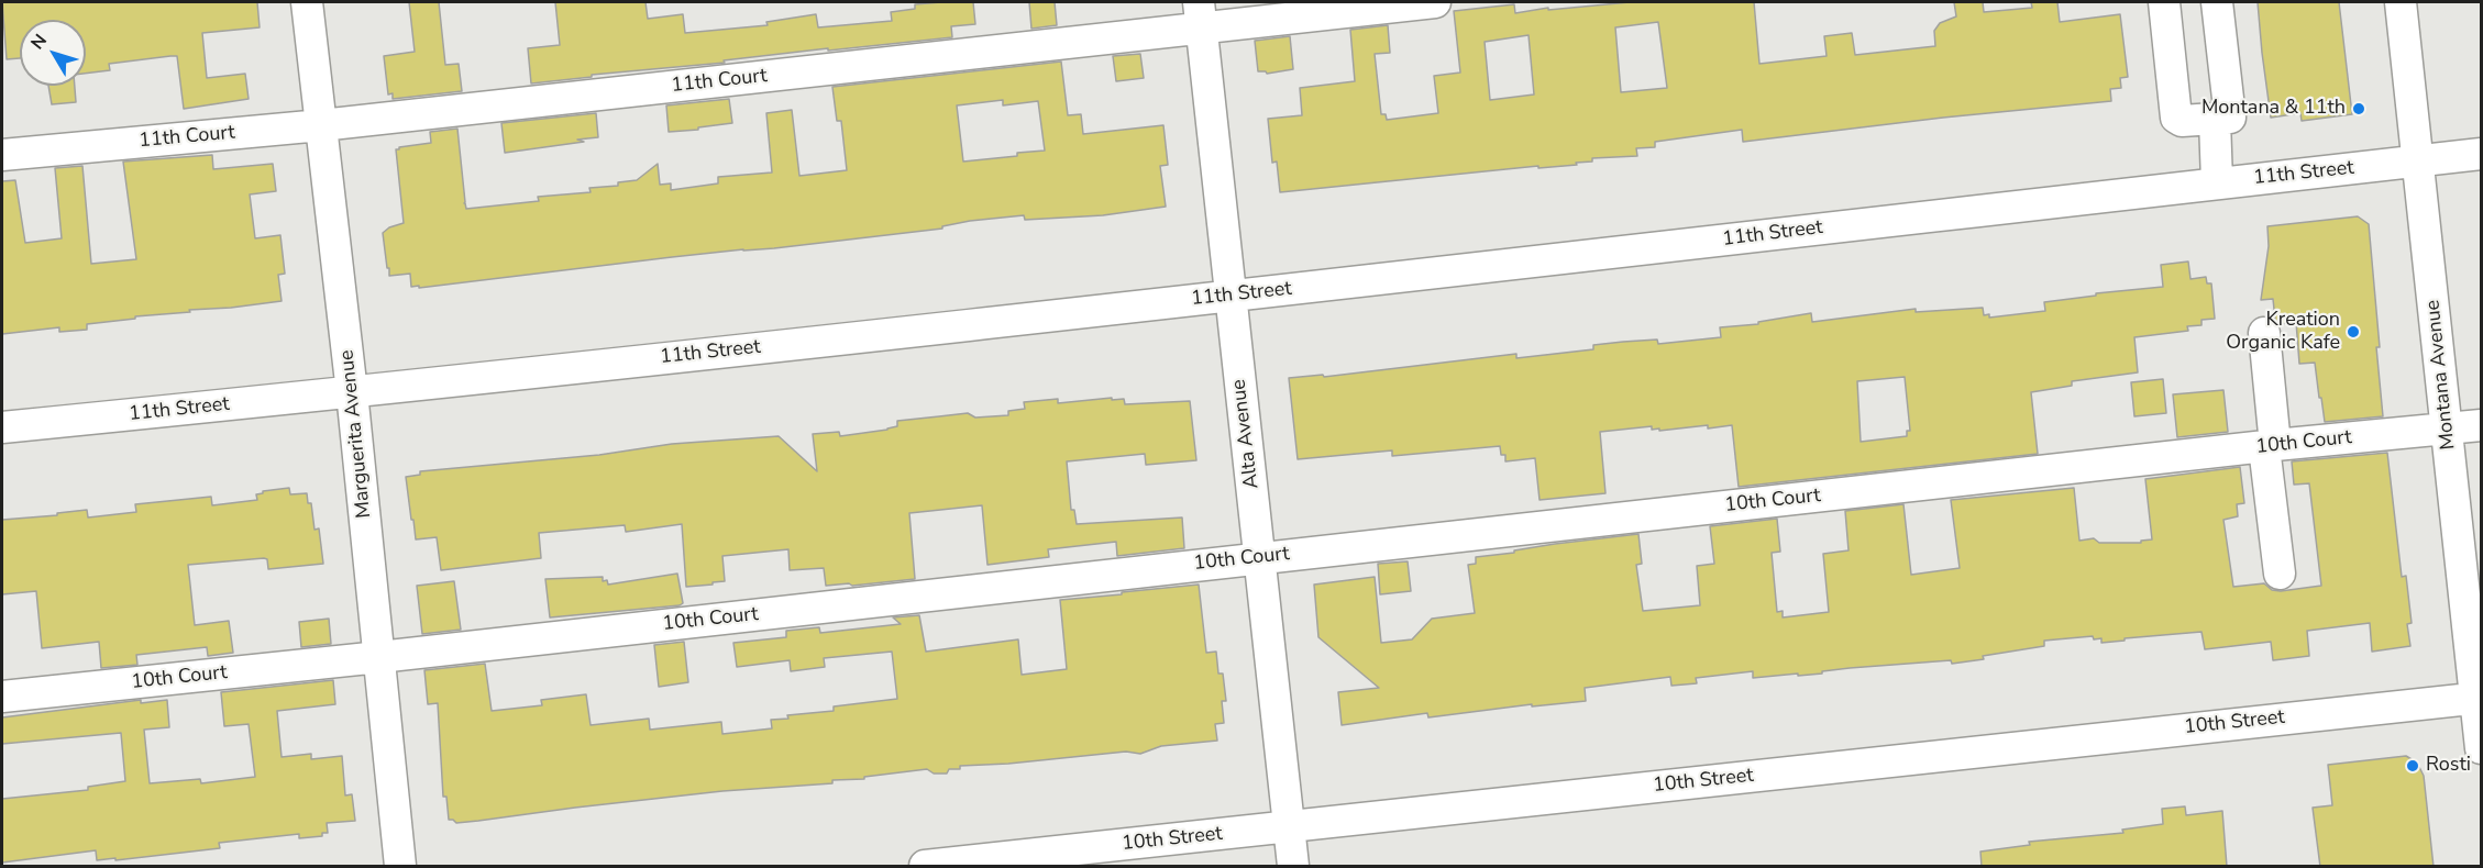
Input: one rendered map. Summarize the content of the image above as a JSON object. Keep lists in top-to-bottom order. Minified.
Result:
{"streets":{"street":["11th Court","11th Street","Montana Avenue","Marguerita Avenue","Alta Avenue","10th Court","10th Street"]},"crossings":[["11th Court","Marguerita Avenue"],["11th Court","Alta Avenue"],["11th Street","Montana Avenue"],["11th Street","Marguerita Avenue"],["11th Street","Alta Avenue"],["Montana Avenue","10th Court"],["Montana Avenue","10th Street"],["Marguerita Avenue","10th Court"],["Alta Avenue","10th Court"],["Alta Avenue","10th Street"]],"places":["Montana & 11th","Kreation Organic Kafe","Rosti"],"north":"top left"}
